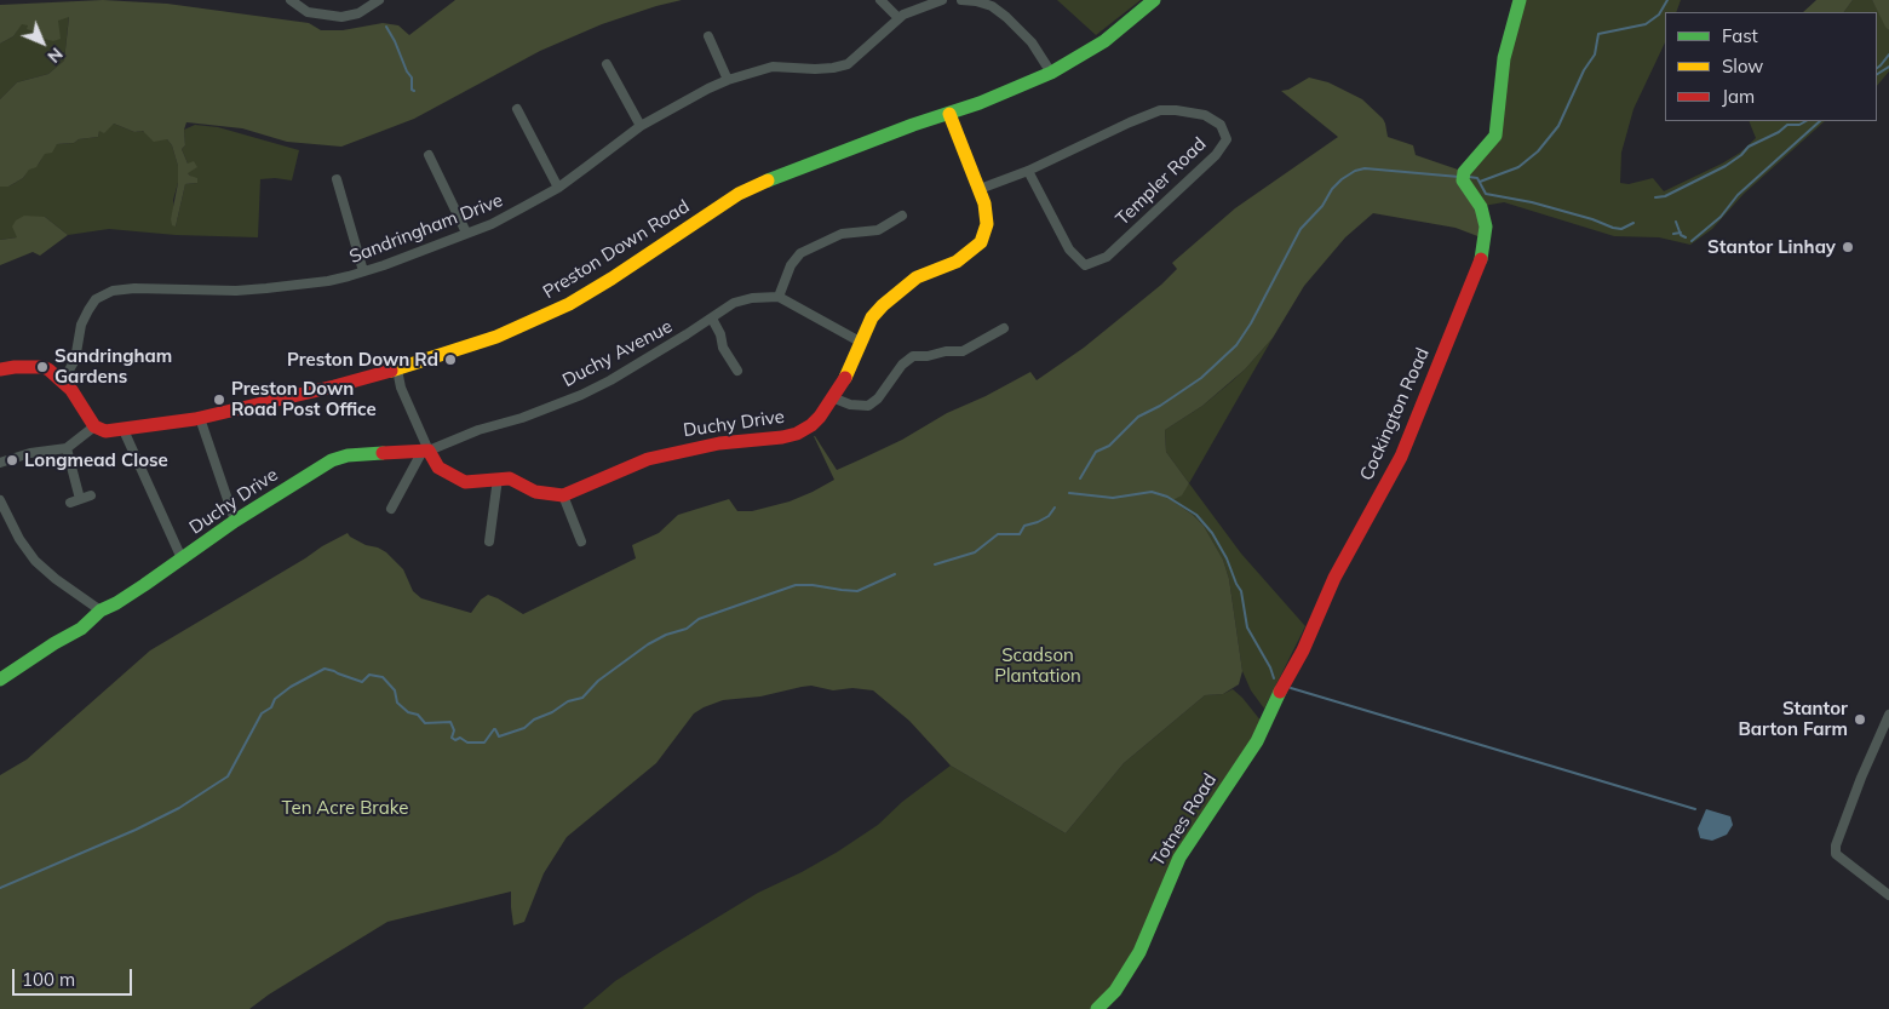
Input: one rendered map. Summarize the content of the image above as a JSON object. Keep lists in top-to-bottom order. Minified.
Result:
{"streets":{"street":["Templer Road","Sandringham Drive","Preston Down Road","Duchy Avenue","Cockington Road","Duchy Drive","Totnes Road"]},"crossings":[["Templer Road","Duchy Drive"],["Preston Down Road","Duchy Drive"],["Duchy Avenue","Duchy Drive"],["Cockington Road","Totnes Road"]],"parks":["Scadson Plantation","Ten Acre Brake"],"places":["Stantor Linhay","Preston Down Rd","Sandringham Gardens","Preston Down Road Post Office","Longmead Close","Stantor Barton Farm"],"legend":["Fast","Slow","Jam"],"scale_bar":"100 m","north":"bottom right"}
